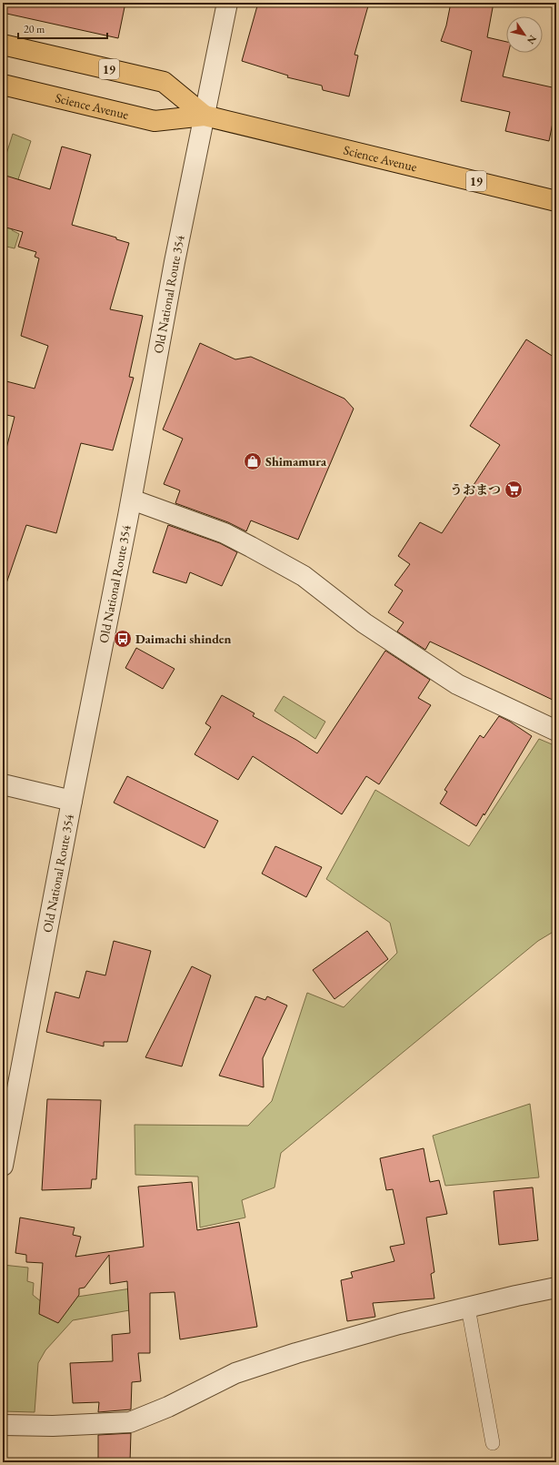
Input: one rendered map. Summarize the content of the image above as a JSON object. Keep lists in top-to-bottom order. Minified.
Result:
{"streets":{"main road":["19","Science Avenue"],"street":["Old National Route 354"]},"crossings":[["Science Avenue","Old National Route 354"]],"places":{"shop":["Shimamura"],"supermarket":["うおまつ"],"bus stop":["Daimachi shinden"]},"scale_bar":"20 m","north":"bottom right"}
